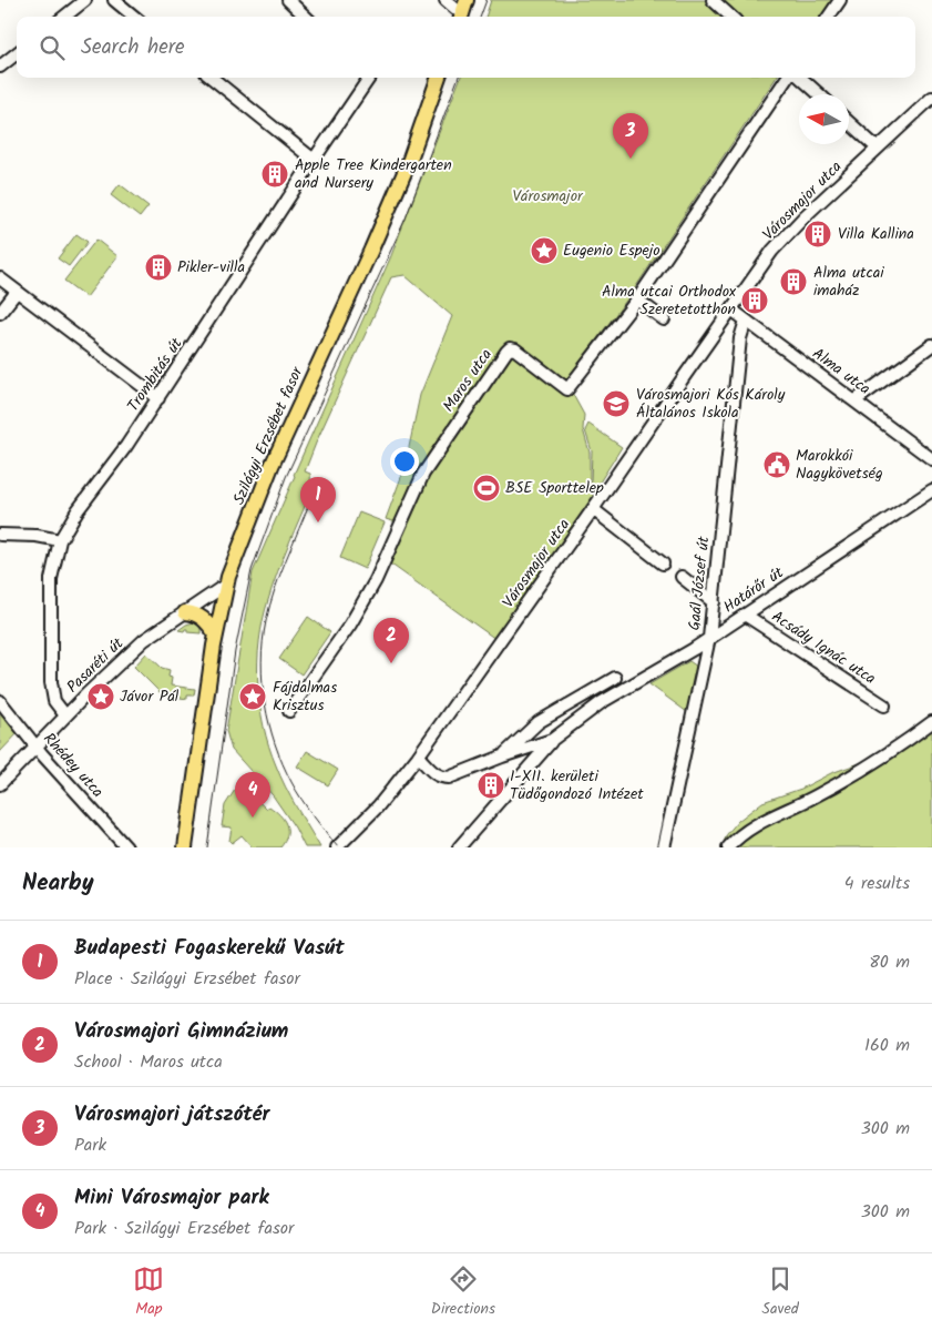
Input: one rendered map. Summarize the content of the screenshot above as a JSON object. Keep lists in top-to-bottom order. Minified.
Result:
{"streets":{"main road":["Szilágyi Erzsébet fasor"],"street":["Városmajor utca","Alma utca","Trombitás út","Maros utca","Gaál József út","Határőr út","Acsády Ignác utca","Pasaréti út","Rhédey utca"]},"crossings":[["Városmajor utca","Alma utca"],["Városmajor utca","Határőr út"],["Alma utca","Gaál József út"],["Trombitás út","Pasaréti út"],["Szilágyi Erzsébet fasor","Pasaréti út"],["Gaál József út","Határőr út"],["Határőr út","Acsády Ignác utca"],["Pasaréti út","Rhédey utca"]],"parks":["Városmajor"],"places":{"building":["Apple Tree Kindergarten and Nursery","Villa Kallina","Pikler-villa","Alma utcai imaház","Alma utcai Orthodox Szeretetotthon","I-XII. kerületi Tüdőgondozó Intézet"],"place":["Eugenio Espejo","Jávor Pál","Fájdalmas Krisztus"],"school or university":["Városmajori Kós Károly Általános Iskola"],"public building":["Marokkói Nagykövetség"],"sports":["BSE Sporttelep"]},"north":"left","page":{"search":"Search here","pins":["3","1","2","4"],"heading":["Nearby","4 results"],"list":[{"mark":"1","name":"Budapesti Fogaskerekű Vasút","note":"Place · Szilágyi Erzsébet fasor","value":"80 m"},{"mark":"2","name":"Városmajori Gimnázium","note":"School · Maros utca","value":"160 m"},{"mark":"3","name":"Városmajori játszótér","note":"Park","value":"300 m"},{"mark":"4","name":"Mini Városmajor park","note":"Park · Szilágyi Erzsébet fasor","value":"300 m"}],"nav":["Map","Directions","Saved"]}}
